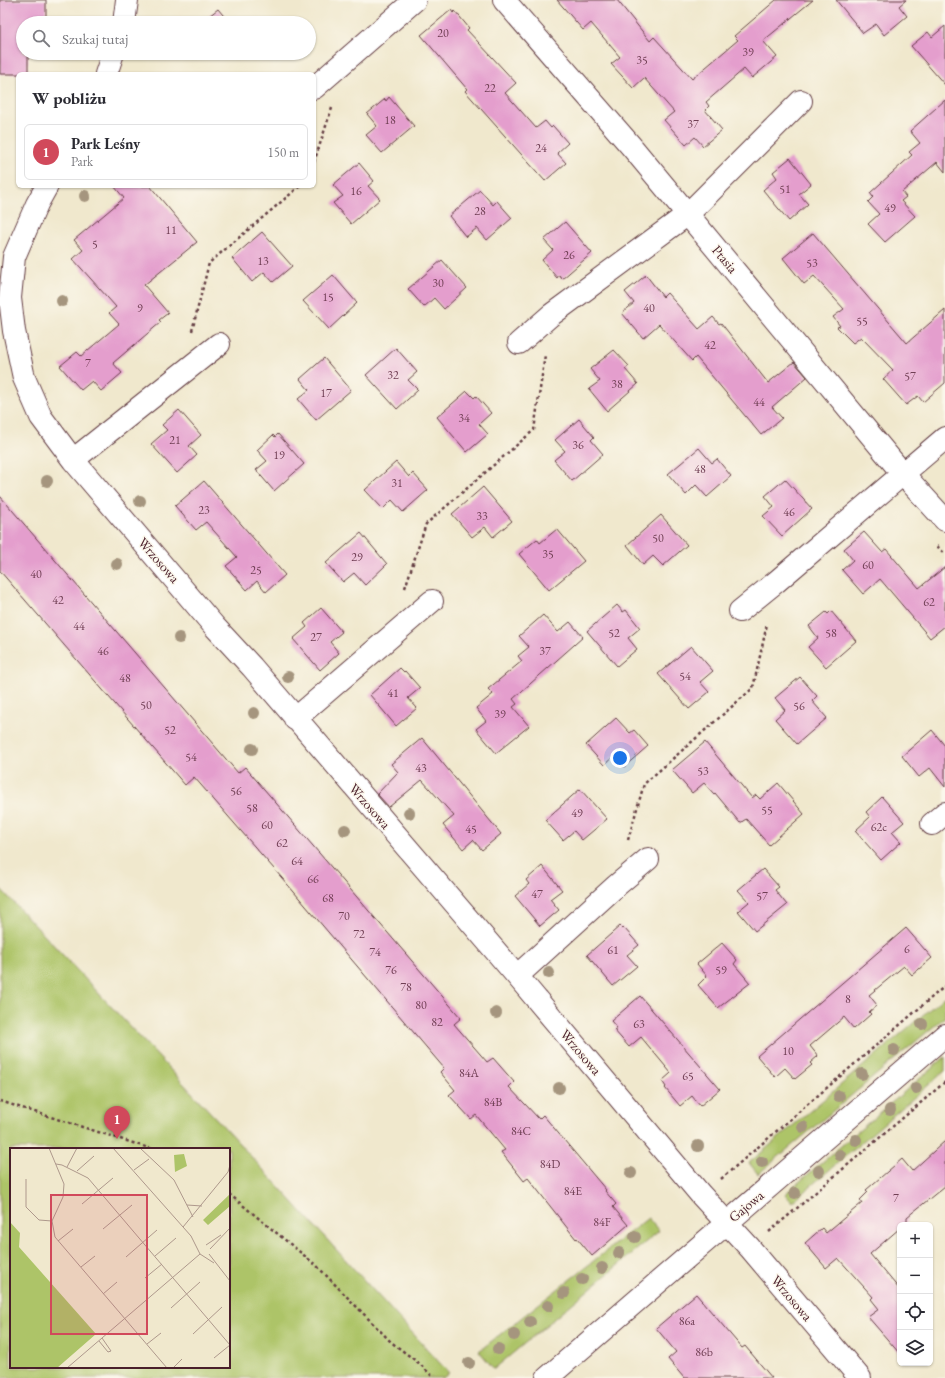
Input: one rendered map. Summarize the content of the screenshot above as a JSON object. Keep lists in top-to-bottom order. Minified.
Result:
{"streets":{"street":["Ptasia","Wrzosowa","Gajowa"]},"crossings":[["Wrzosowa","Gajowa"]],"house_numbers":["20","39","35","22","18","37","24","51","16","49","28","11","5","26","13","53","30","15","9","40","55","42","7","32","57","38","17","44","34","21","36","19","48","31","23","46","33","50","35","29","60","25","40","42","62","44","52","58","27","46","37","54","48","41","50","56","39","52","54","43","53","56","58","55","49","60","62c","45","62","64","66","47","57","68","70","72","6","61","74","76","59","78","8","80","82","63","10","84A","65","84B","84C","84D","84E","7","84F","86a","86b"],"page":{"search":"Szukaj tutaj","heading":"W pobliżu","list":[{"mark":"1","name":"Park Leśny","note":"Park","value":"150 m"}],"pins":"1","map_buttons":["+","−"]}}
